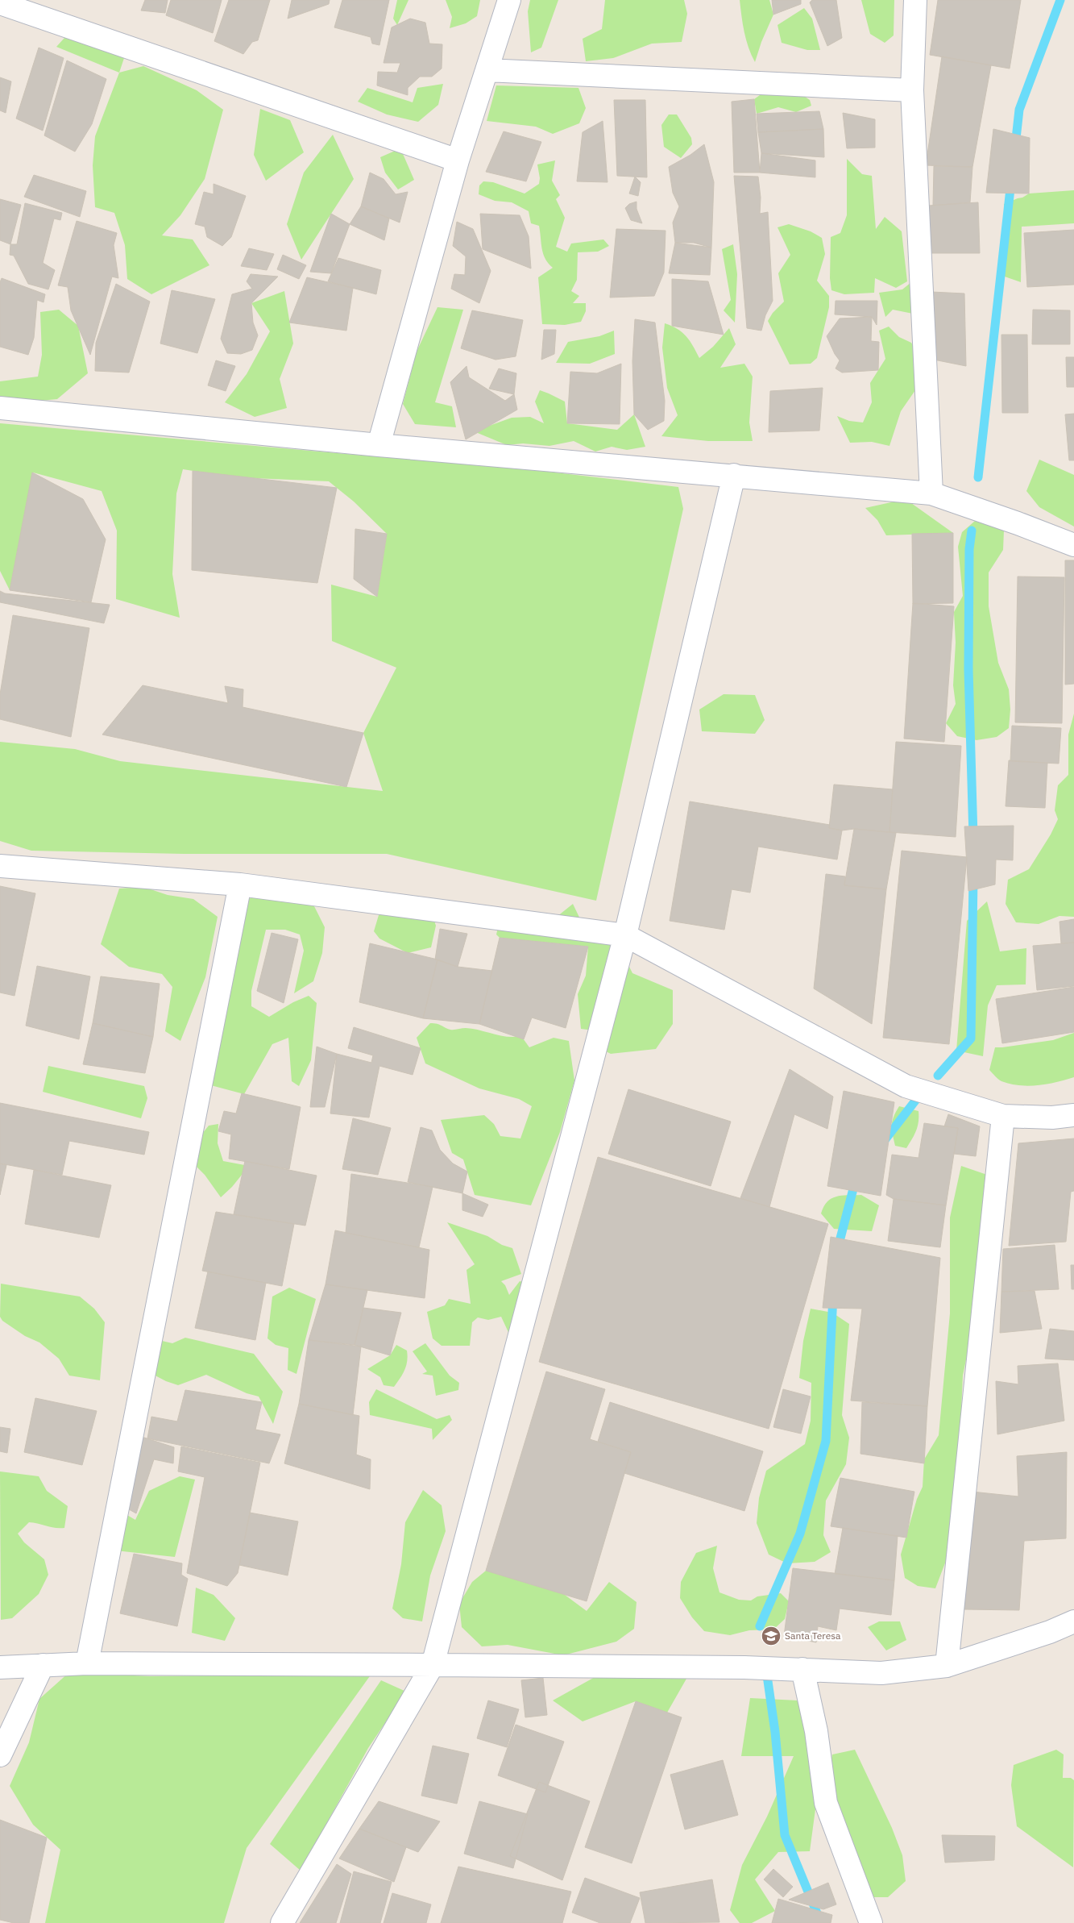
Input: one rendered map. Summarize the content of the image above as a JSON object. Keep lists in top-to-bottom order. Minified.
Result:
{"places":{"school or university":["Santa Teresa"]}}
